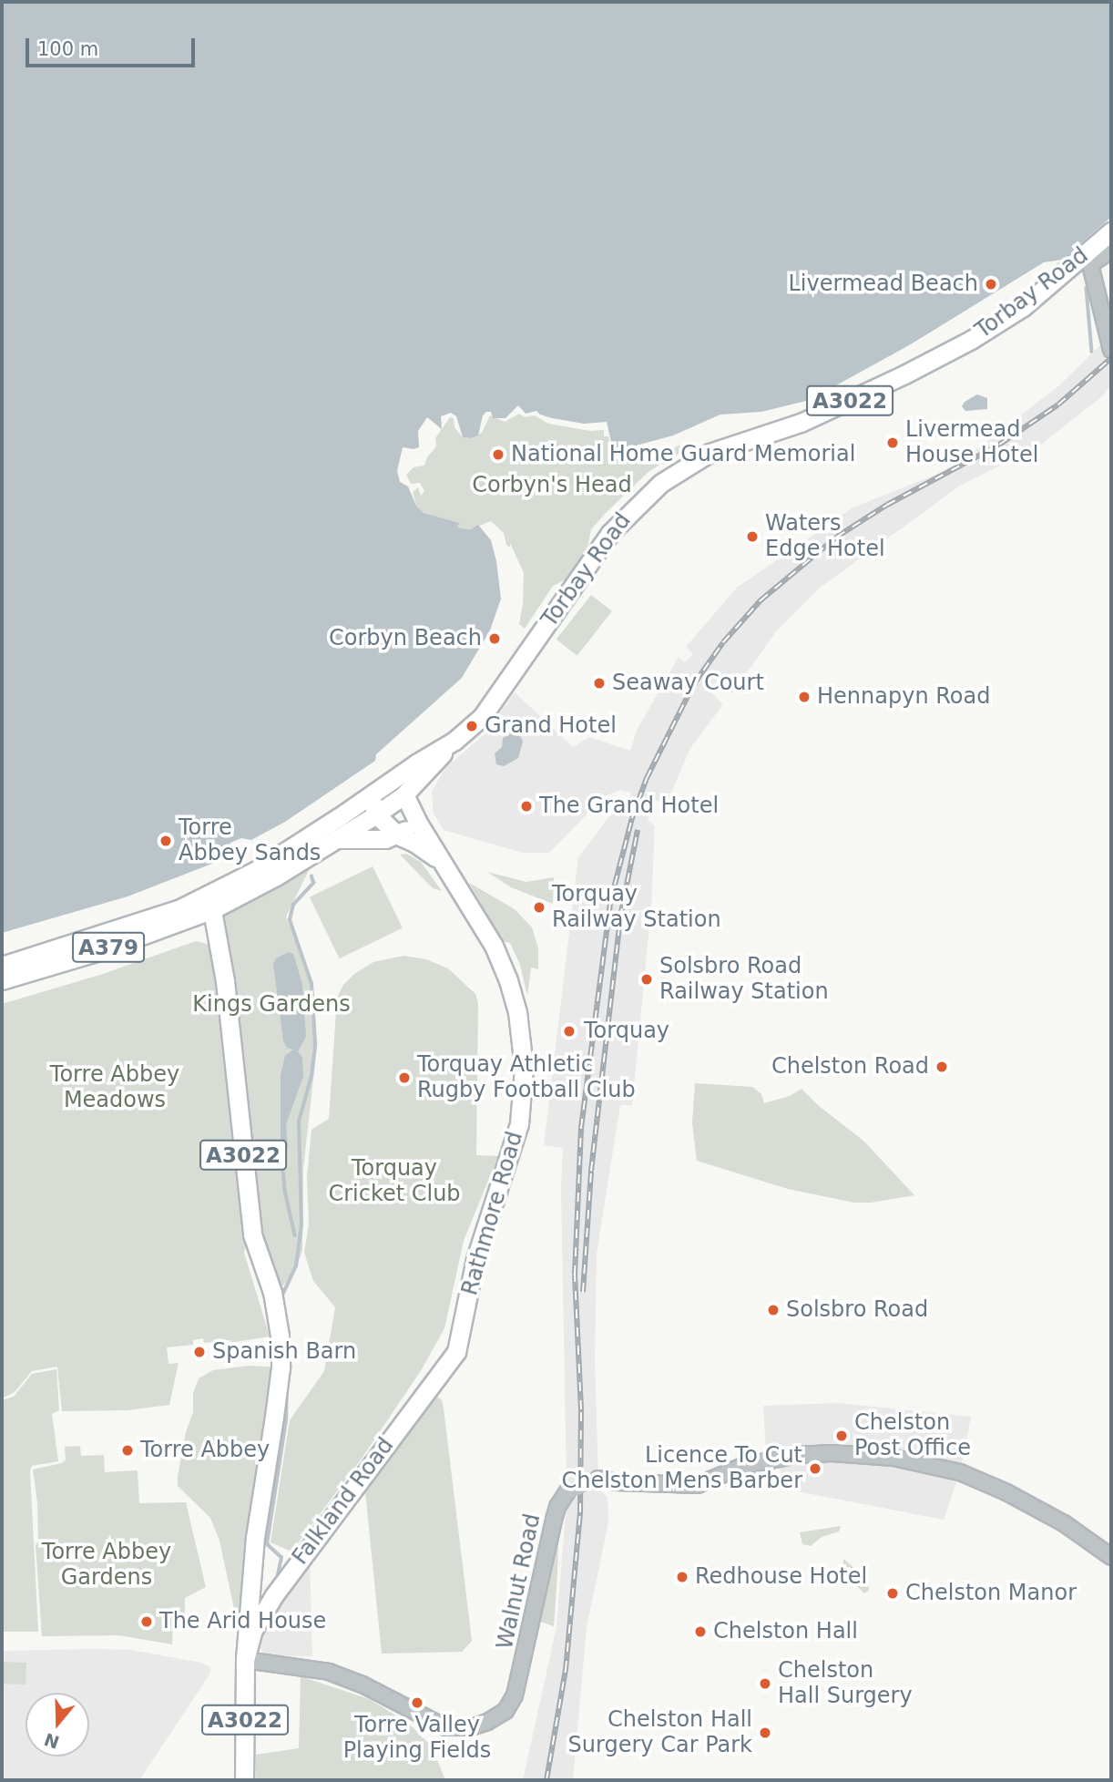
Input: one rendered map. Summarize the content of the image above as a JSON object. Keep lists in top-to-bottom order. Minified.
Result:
{"streets":{"main road":["Torbay Road","A3022","A379","Rathmore Road","Falkland Road"],"street":["Walnut Road"]},"crossings":[["Torbay Road","A3022"],["Torbay Road","Rathmore Road"],["A3022","Rathmore Road"],["A3022","Falkland Road"],["A3022","Walnut Road"],["Rathmore Road","Falkland Road"],["Falkland Road","Walnut Road"]],"parks":["Corbyn's Head","Kings Gardens","Torre Abbey Meadows","Torquay Cricket Club","Torre Abbey Gardens"],"places":["Livermead Beach","Livermead House Hotel","National Home Guard Memorial","Waters Edge Hotel","Corbyn Beach","Seaway Court","Hennapyn Road","Grand Hotel","The Grand Hotel","Torre Abbey Sands","Torquay Railway Station","Solsbro Road Railway Station","Torquay","Chelston Road","Torquay Athletic Rugby Football Club","Solsbro Road","Spanish Barn","Chelston Post Office","Torre Abbey","Licence To Cut Chelston Mens Barber","Redhouse Hotel","Chelston Manor","The Arid House","Chelston Hall","Chelston Hall Surgery","Torre Valley Playing Fields","Chelston Hall Surgery Car Park"],"scale_bar":"100 m","north":"bottom"}
